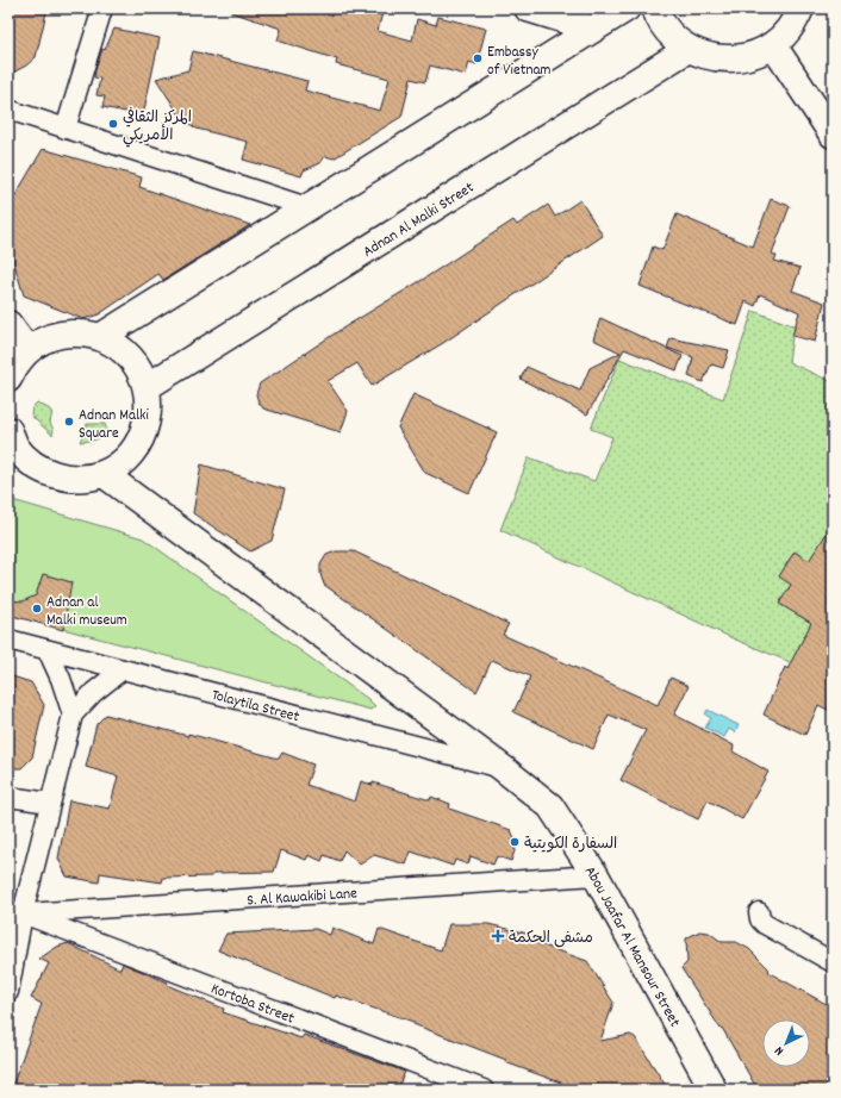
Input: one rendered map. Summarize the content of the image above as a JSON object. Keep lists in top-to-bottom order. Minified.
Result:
{"streets":{"main road":["Adnan Al Malki Street","Abou Jaafar Al Mansour Street"],"street":["Tolaytila Street","S. Al Kawakibi Lane","Kortoba Street"]},"crossings":[["Tolaytila Street","Abou Jaafar Al Mansour Street"],["S. Al Kawakibi Lane","Abou Jaafar Al Mansour Street"],["S. Al Kawakibi Lane","Kortoba Street"]],"places":{"other":["Embassy of Vietnam","المركز الثقافي الأمريكي","Adnan Malki Square","Adnan al Malki museum","السفارة الكويتية"],"health":["مشفى الحكمة"]},"north":"bottom left"}
